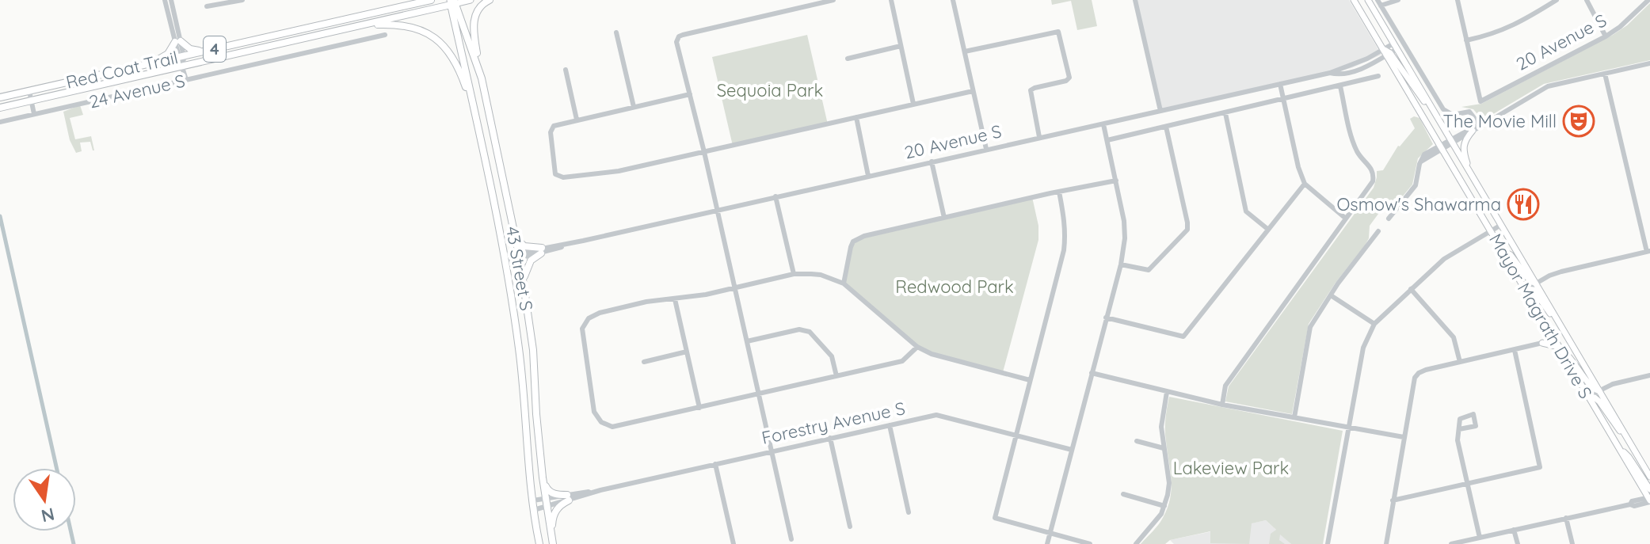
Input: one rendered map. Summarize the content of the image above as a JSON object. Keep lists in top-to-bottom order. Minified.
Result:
{"streets":{"highway":["4","Red Coat Trail","43 Street S"],"main road":["Mayor Magrath Drive S"],"street":["20 Avenue S","24 Avenue S","Forestry Avenue S"]},"crossings":[["20 Avenue S","43 Street S"],["20 Avenue S","Mayor Magrath Drive S"],["4","Red Coat Trail"],["4","43 Street S"],["43 Street S","Forestry Avenue S"]],"parks":["Sequoia Park","Redwood Park","Lakeview Park"],"places":{"theatre":["The Movie Mill"],"restaurant":["Osmow's Shawarma"]},"north":"bottom"}
